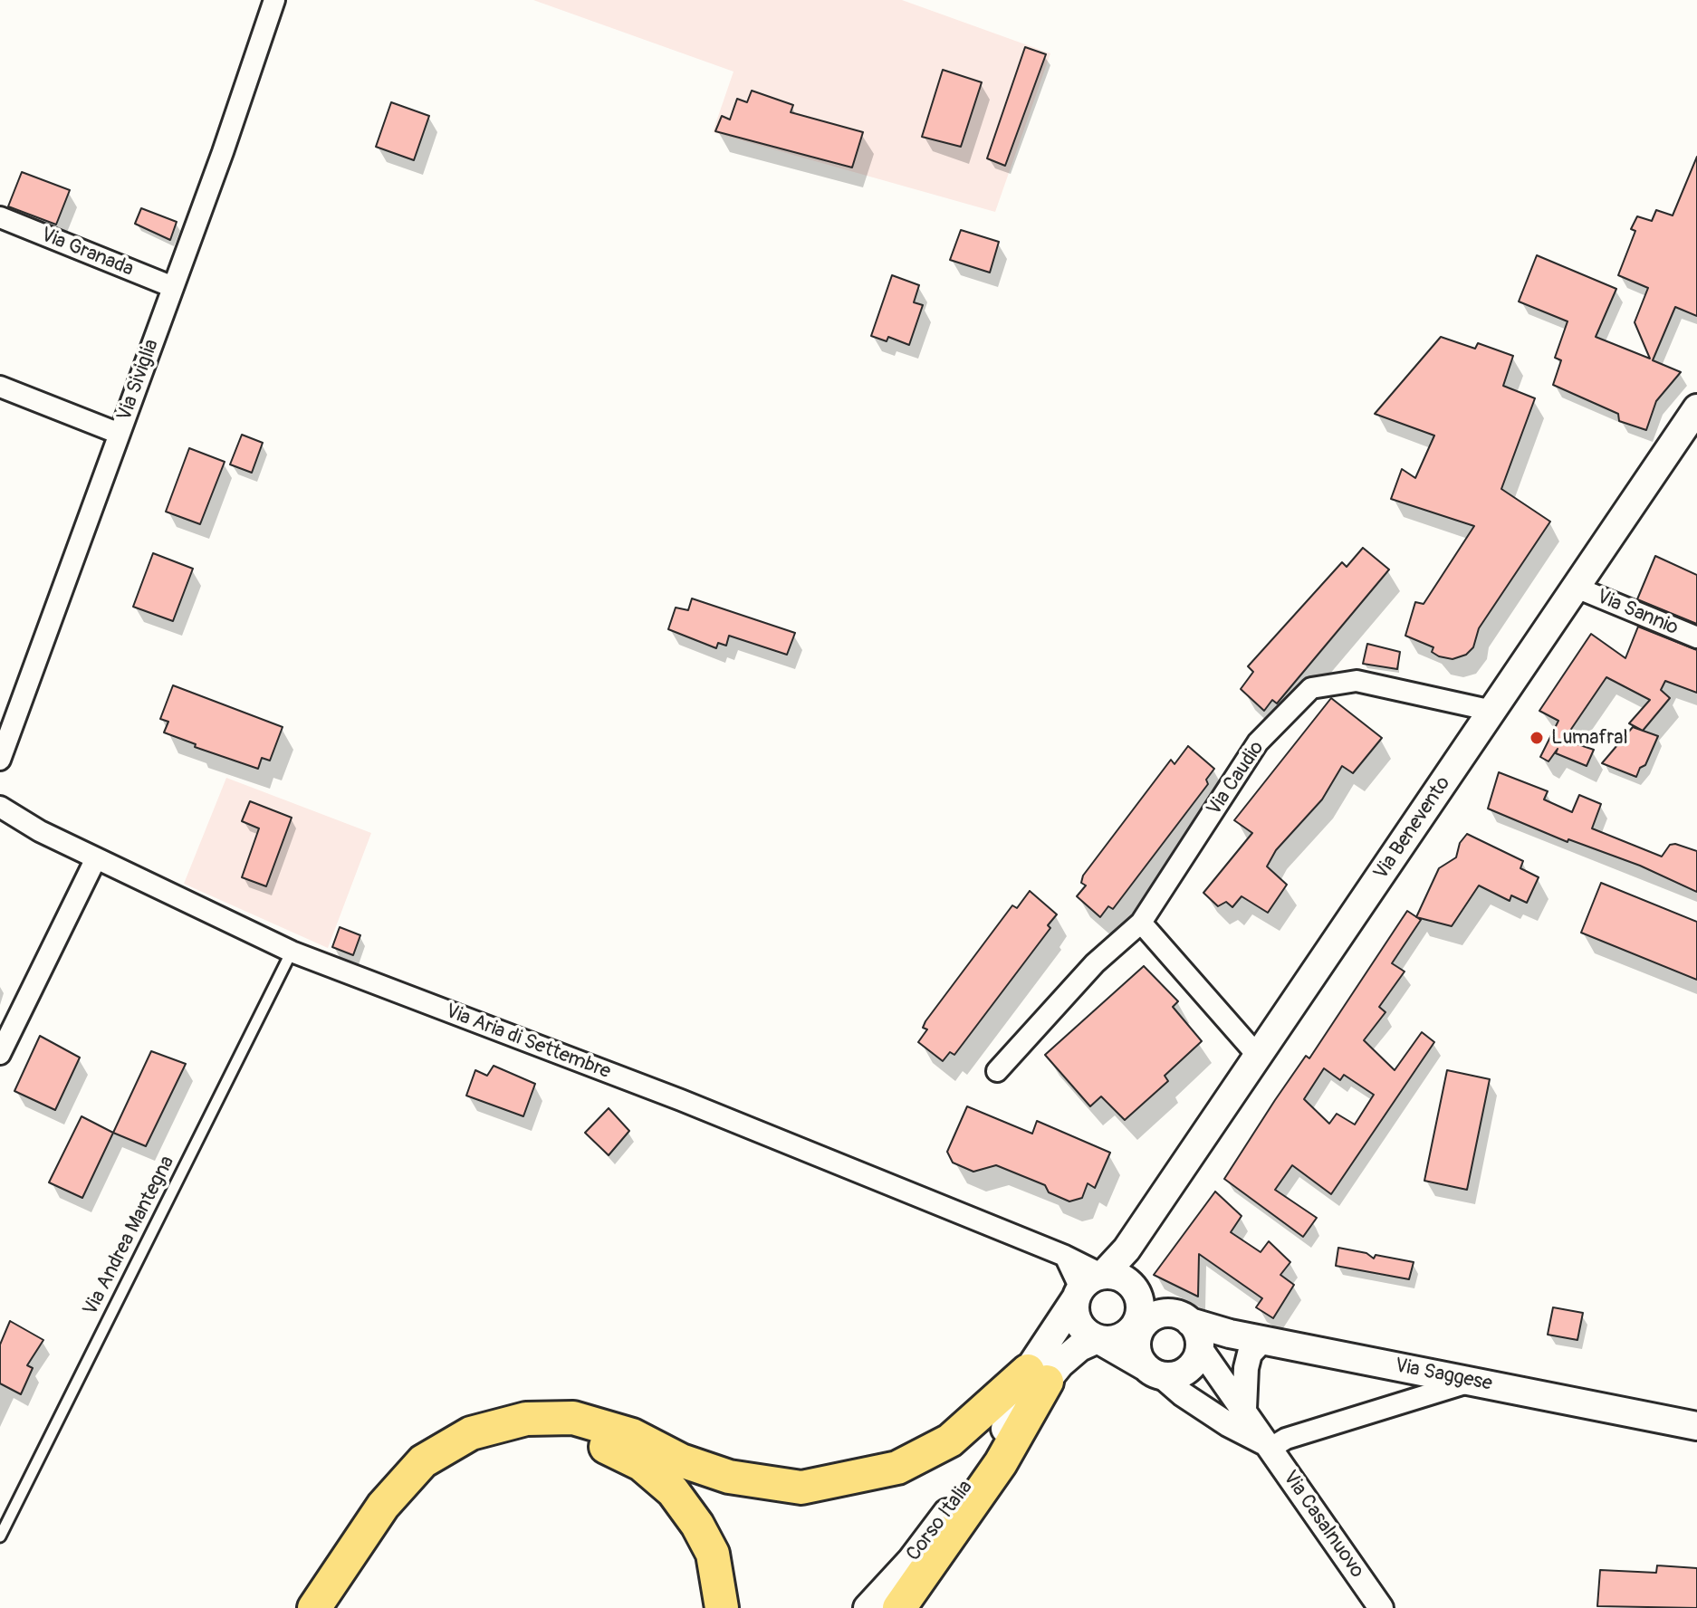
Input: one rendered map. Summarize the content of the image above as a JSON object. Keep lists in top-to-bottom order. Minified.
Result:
{"streets":{"main road":["Via Benevento","Via Saggese","Corso Italia"],"street":["Via Granada","Via Siviglia","Via Sannio","Via Caudio","Via Aria di Settembre","Via Casalnuovo"],"lane":["Via Andrea Mantegna"]},"crossings":[["Via Granada","Via Siviglia"],["Via Sannio","Via Benevento"],["Via Caudio","Via Benevento"],["Via Benevento","Via Aria di Settembre"],["Via Benevento","Via Saggese"],["Via Aria di Settembre","Via Andrea Mantegna"],["Via Aria di Settembre","Via Saggese"],["Via Saggese","Via Casalnuovo"]],"places":["Lumafral"]}
